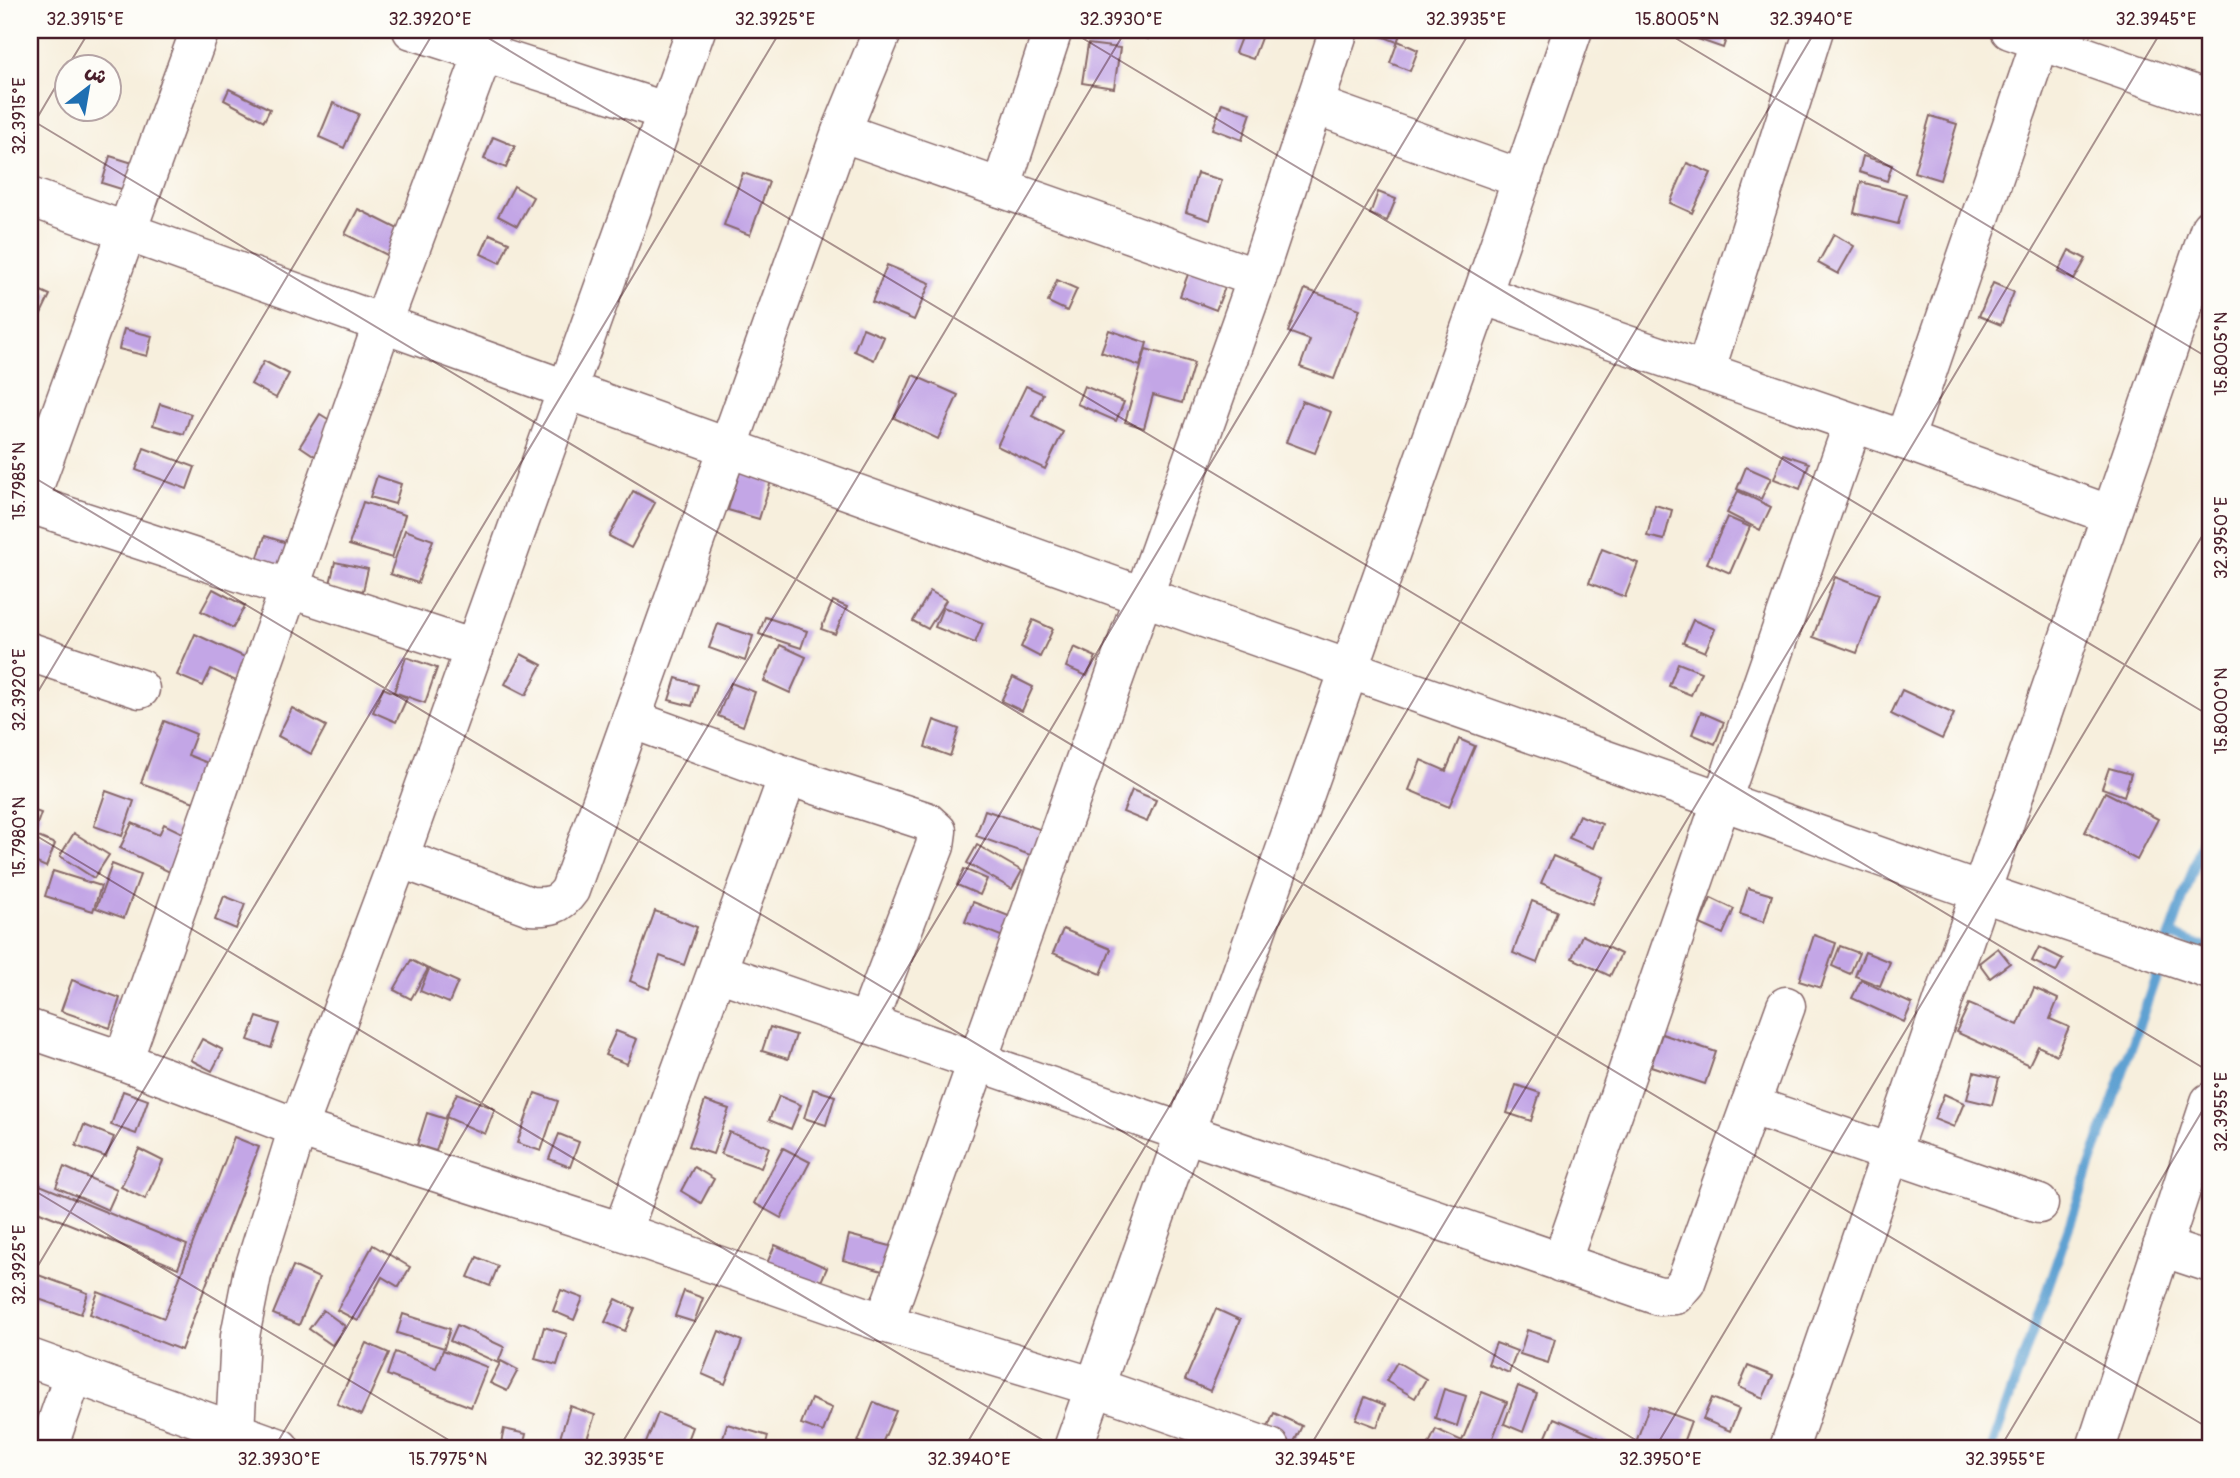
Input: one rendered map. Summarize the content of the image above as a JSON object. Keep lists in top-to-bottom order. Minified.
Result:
{"north":"top right","coordinates":["32.3915°E","32.3920°E","32.3925°E","32.3930°E","32.3935°E","15.8005°N","32.3940°E","32.3945°E","15.7985°N","32.3950°E","15.8000°N","15.7980°N","32.3955°E","15.7975°N"]}
